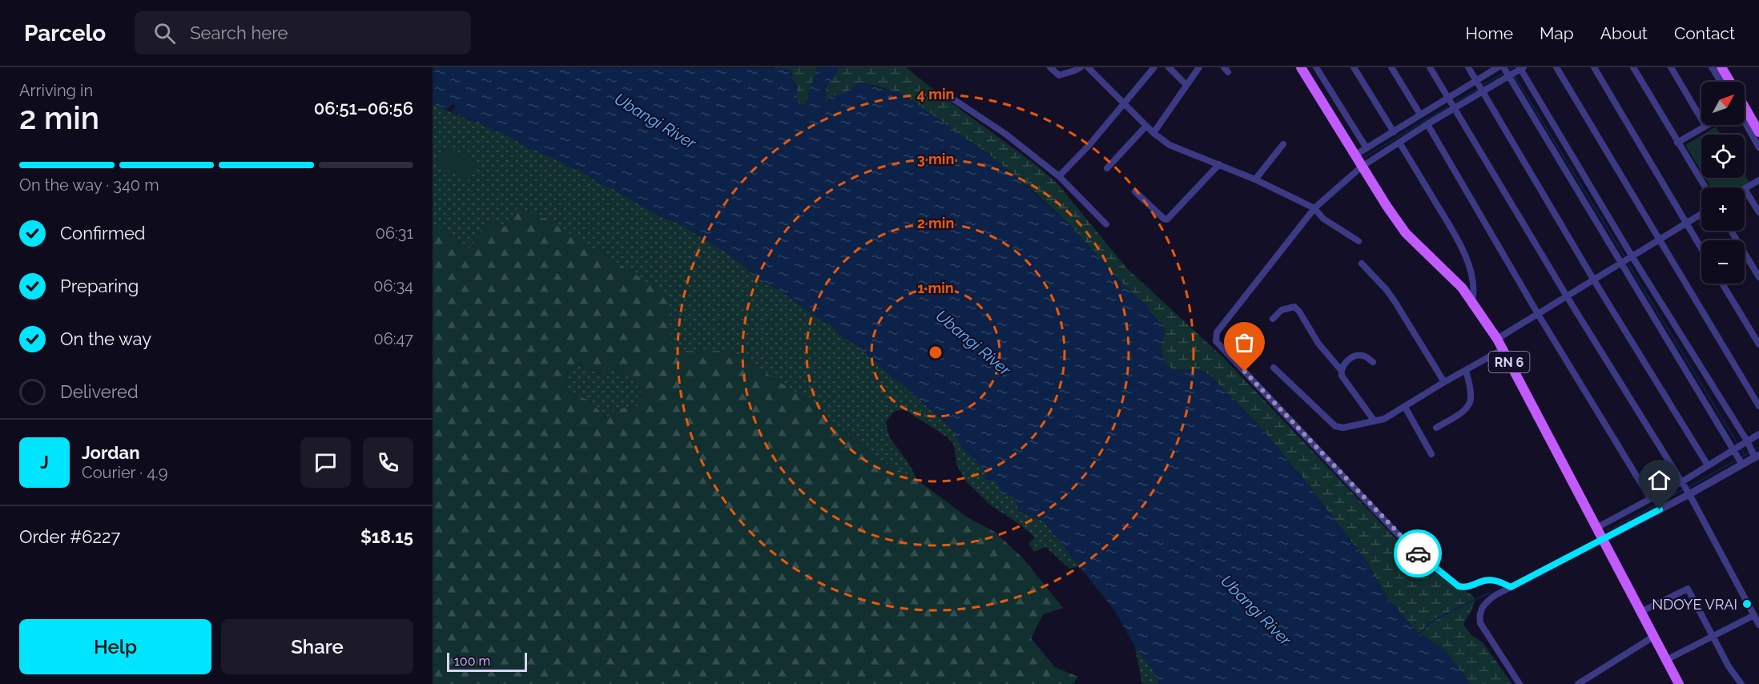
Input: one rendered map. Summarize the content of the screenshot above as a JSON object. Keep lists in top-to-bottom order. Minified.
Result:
{"streets":{"main road":["RN 6"]},"water":["Ubangi River"],"places":["NDOYE VRAI"],"scale_bar":"100 m","north":"top right","page":{"header":"Parcelo","search":"Search here","nav":["Home","Map","About","Contact"],"heading":["2 min","Arriving in","06:51–06:56"],"panel":["Jordan","Courier · 4.9","Order #6227","$18.15"],"map_buttons":["+","−"],"bar":"On the way · 340 m","list":[["Confirmed","06:31"],["Preparing","06:34"],["On the way","06:47"],"Delivered"],"round":"J","buttons":["Help","Share"],"scale":"100 m"},"rings":["4 min","3 min","2 min","1 min"]}
